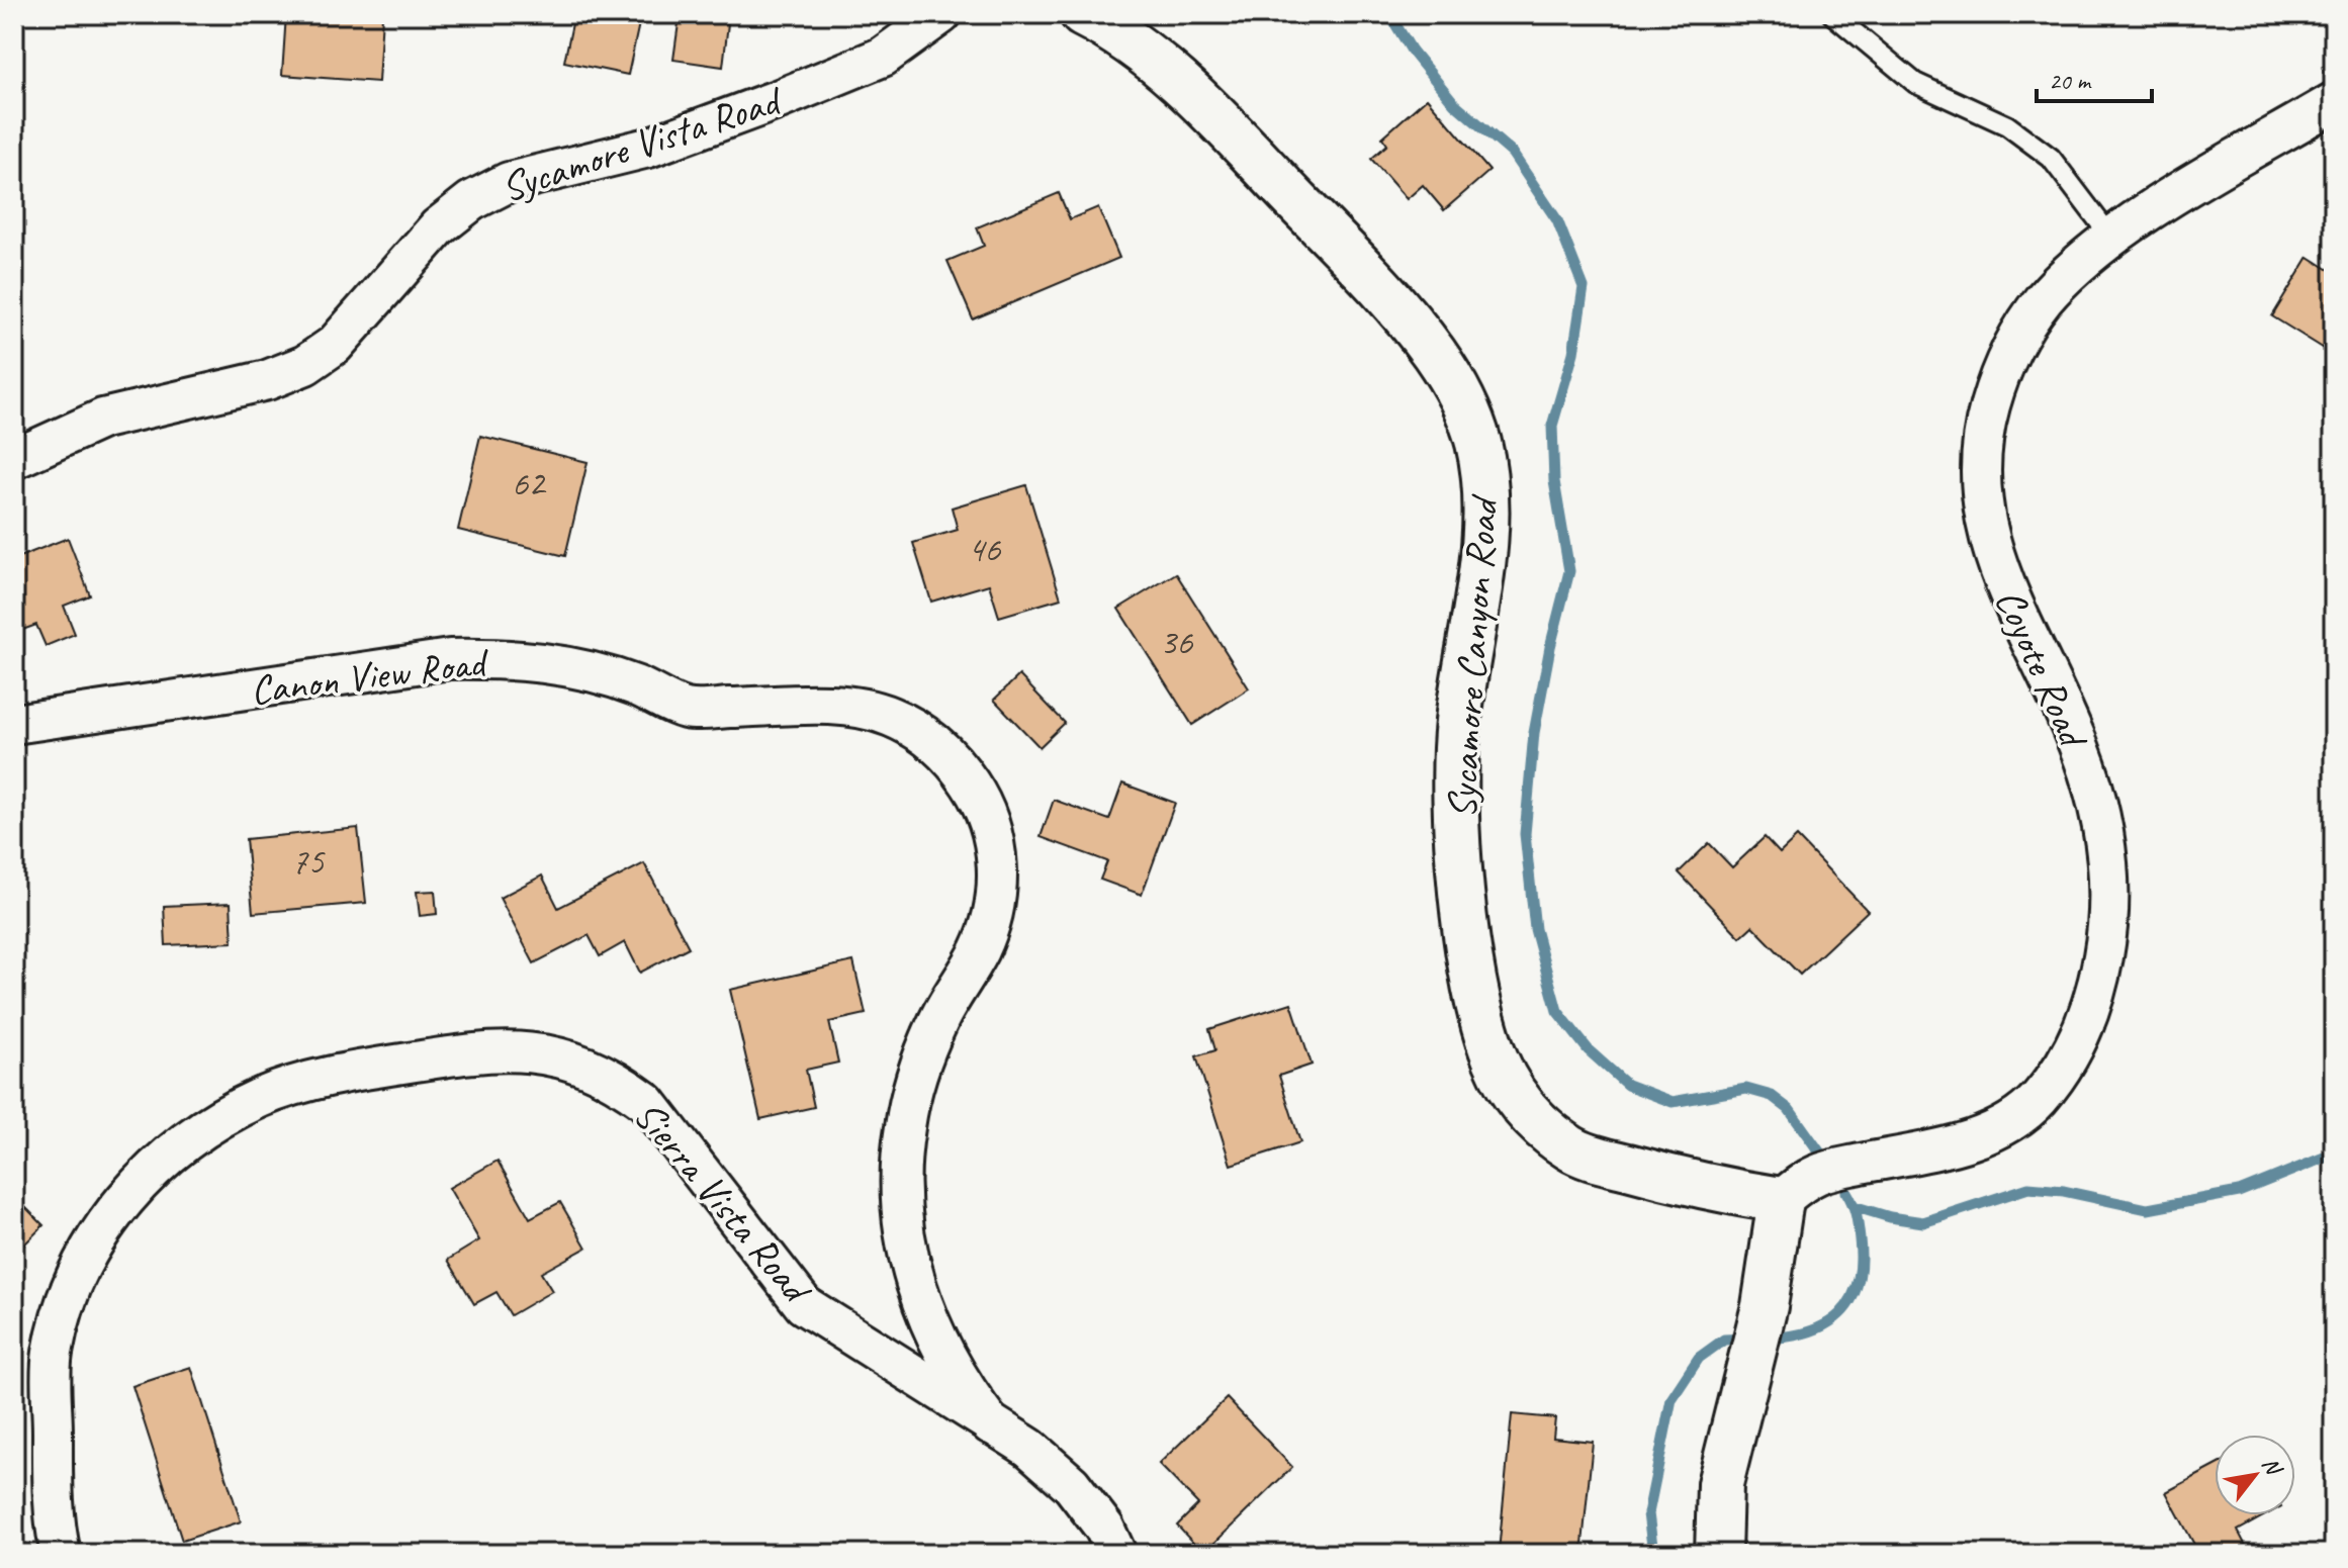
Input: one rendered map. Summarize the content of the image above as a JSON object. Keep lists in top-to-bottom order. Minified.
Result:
{"streets":{"main road":["Sycamore Canyon Road"],"street":["Sycamore Vista Road","Coyote Road","Canon View Road","Sierra Vista Road"]},"crossings":[["Sycamore Canyon Road","Coyote Road"],["Canon View Road","Sierra Vista Road"]],"house_numbers":["62","46","36","75"],"scale_bar":"20 m","north":"top right"}
